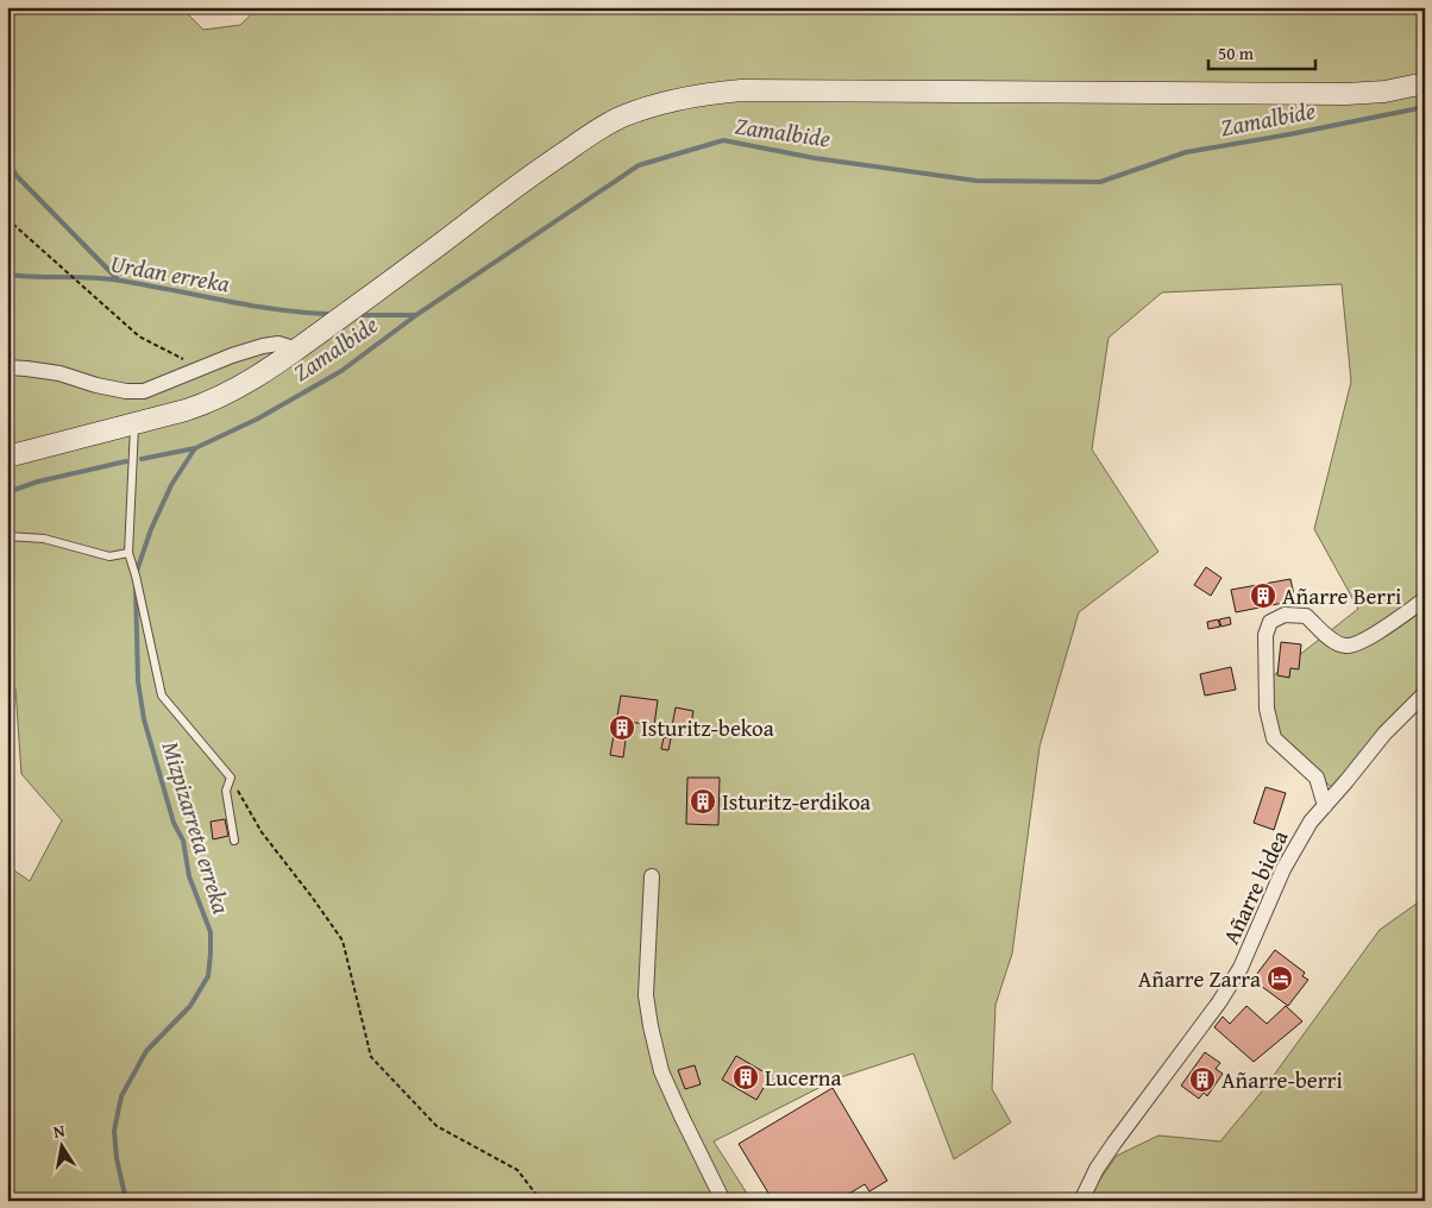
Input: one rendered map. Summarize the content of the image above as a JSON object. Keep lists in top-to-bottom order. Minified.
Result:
{"streets":{"street":["Añarre bidea"]},"water":["Zamalbide","Urdan erreka","Mizpizarreta erreka"],"places":{"building":["Añarre Berri","Isturitz-bekoa","Isturitz-erdikoa","Lucerna","Añarre-berri"],"hotel":["Añarre Zarra"]},"scale_bar":"50 m","north":"top"}
